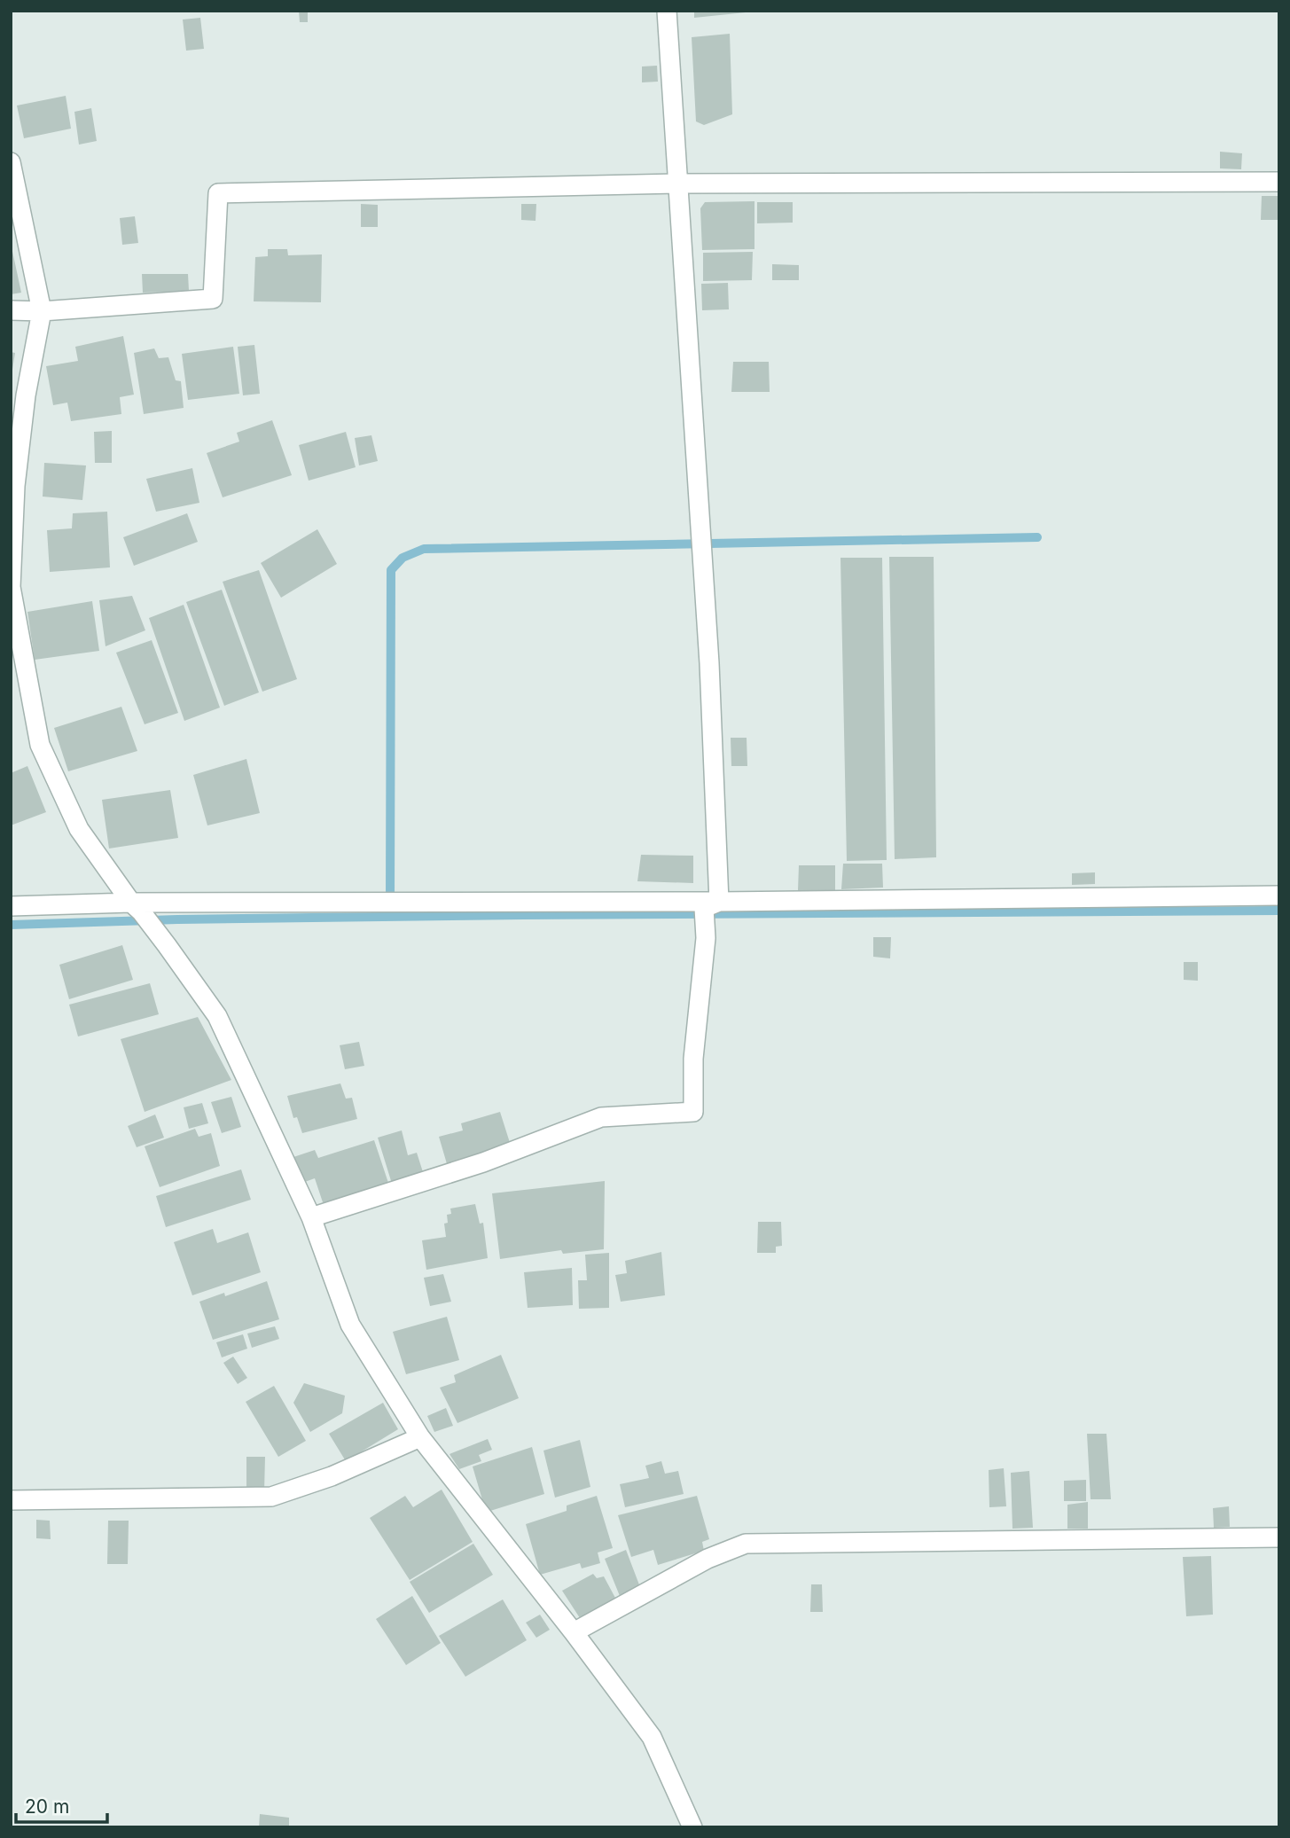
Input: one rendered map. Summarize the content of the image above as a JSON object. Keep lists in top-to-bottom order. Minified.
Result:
{"scale_bar":"20 m"}
